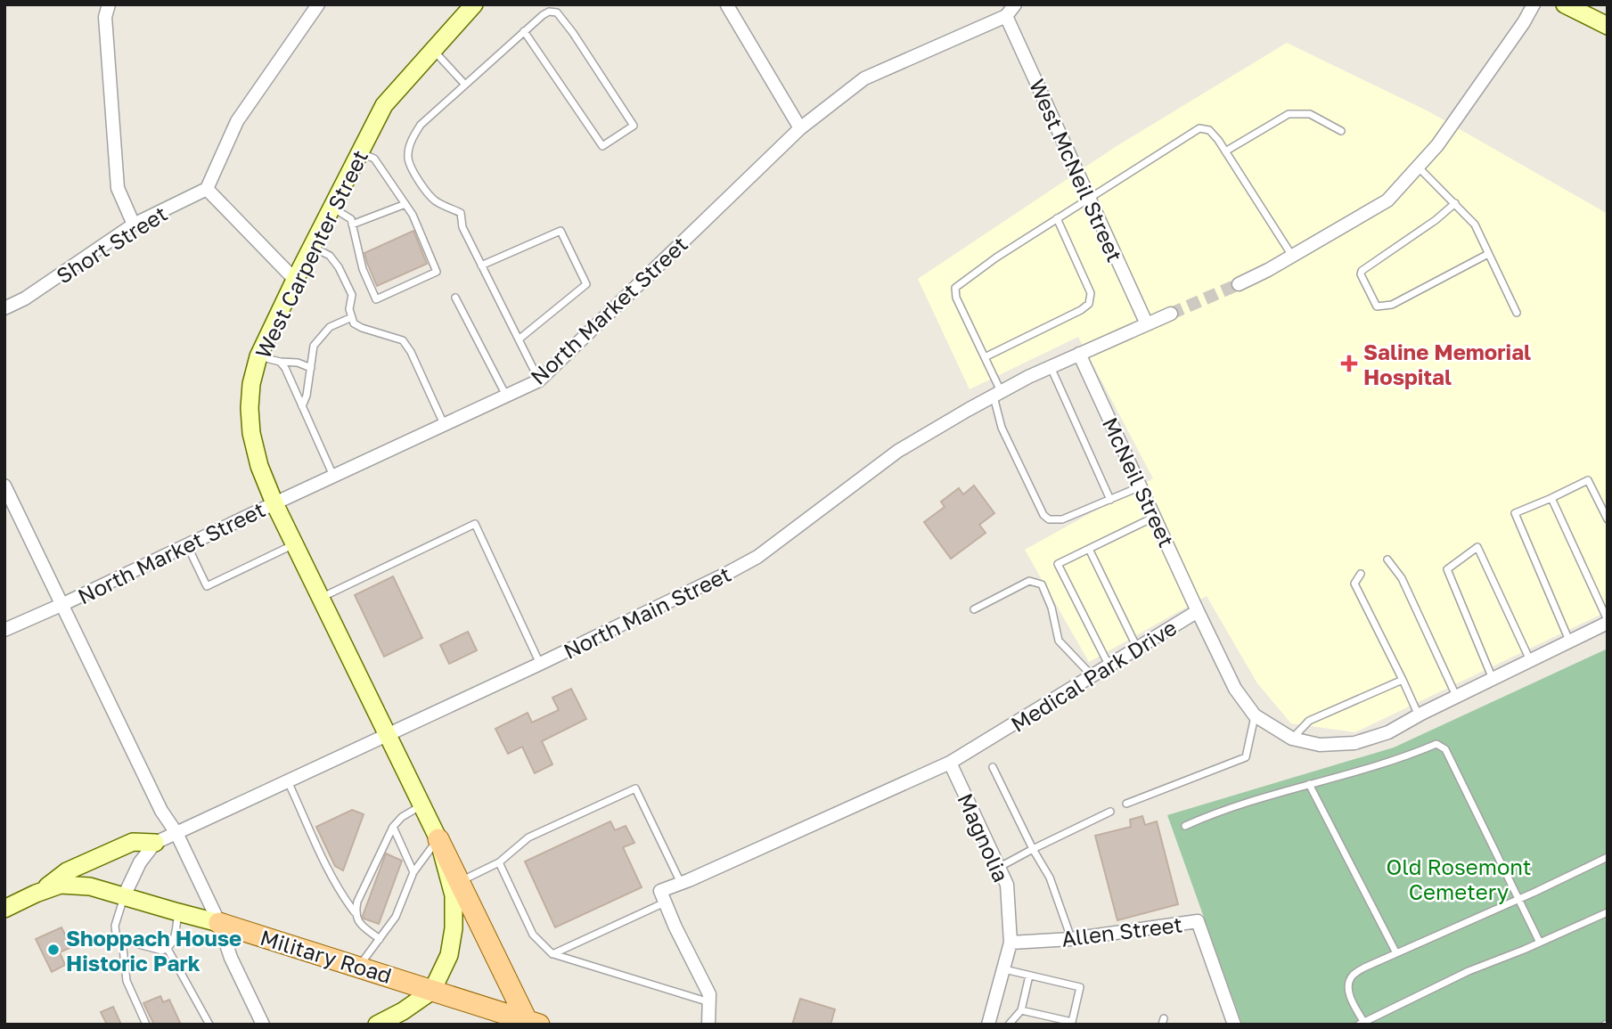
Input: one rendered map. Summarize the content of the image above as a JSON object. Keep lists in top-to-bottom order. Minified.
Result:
{"streets":{"main road":["West Carpenter Street","Military Road"],"street":["West McNeil Street","Short Street","North Market Street","McNeil Street","North Main Street","Medical Park Drive","Magnolia","Allen Street"]},"crossings":[["West McNeil Street","North Market Street"],["West McNeil Street","North Main Street"],["West Carpenter Street","North Market Street"],["West Carpenter Street","North Main Street"],["West Carpenter Street","Military Road"],["McNeil Street","North Main Street"],["McNeil Street","Medical Park Drive"],["Medical Park Drive","Magnolia"],["Magnolia","Allen Street"]],"parks":["Old Rosemont Cemetery"],"places":{"health":["Saline Memorial Hospital"],"other":["Shoppach House Historic Park"]}}
